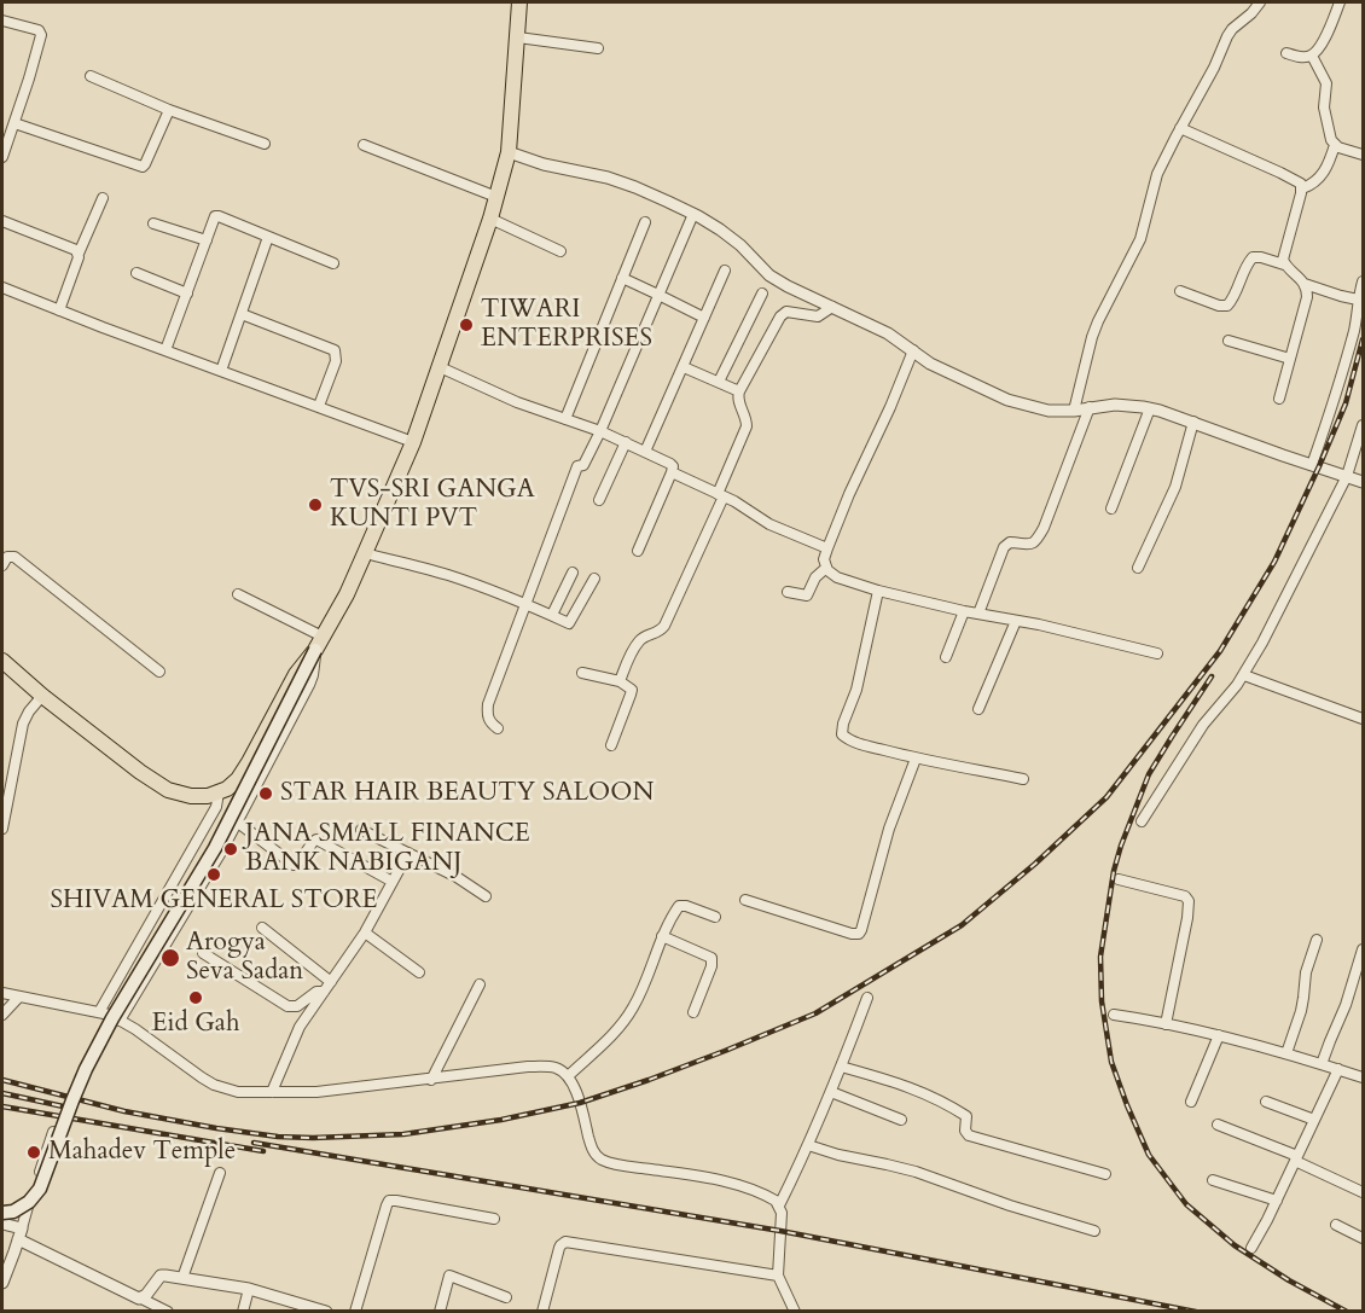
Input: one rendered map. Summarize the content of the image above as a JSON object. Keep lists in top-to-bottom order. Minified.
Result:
{"places":["TIWARI ENTERPRISES","TVS-SRI GANGA KUNTI PVT","STAR HAIR BEAUTY SALOON","JANA SMALL FINANCE BANK NABIGANJ","SHIVAM GENERAL STORE","Arogya Seva Sadan","Eid Gah","Mahadev Temple"]}
